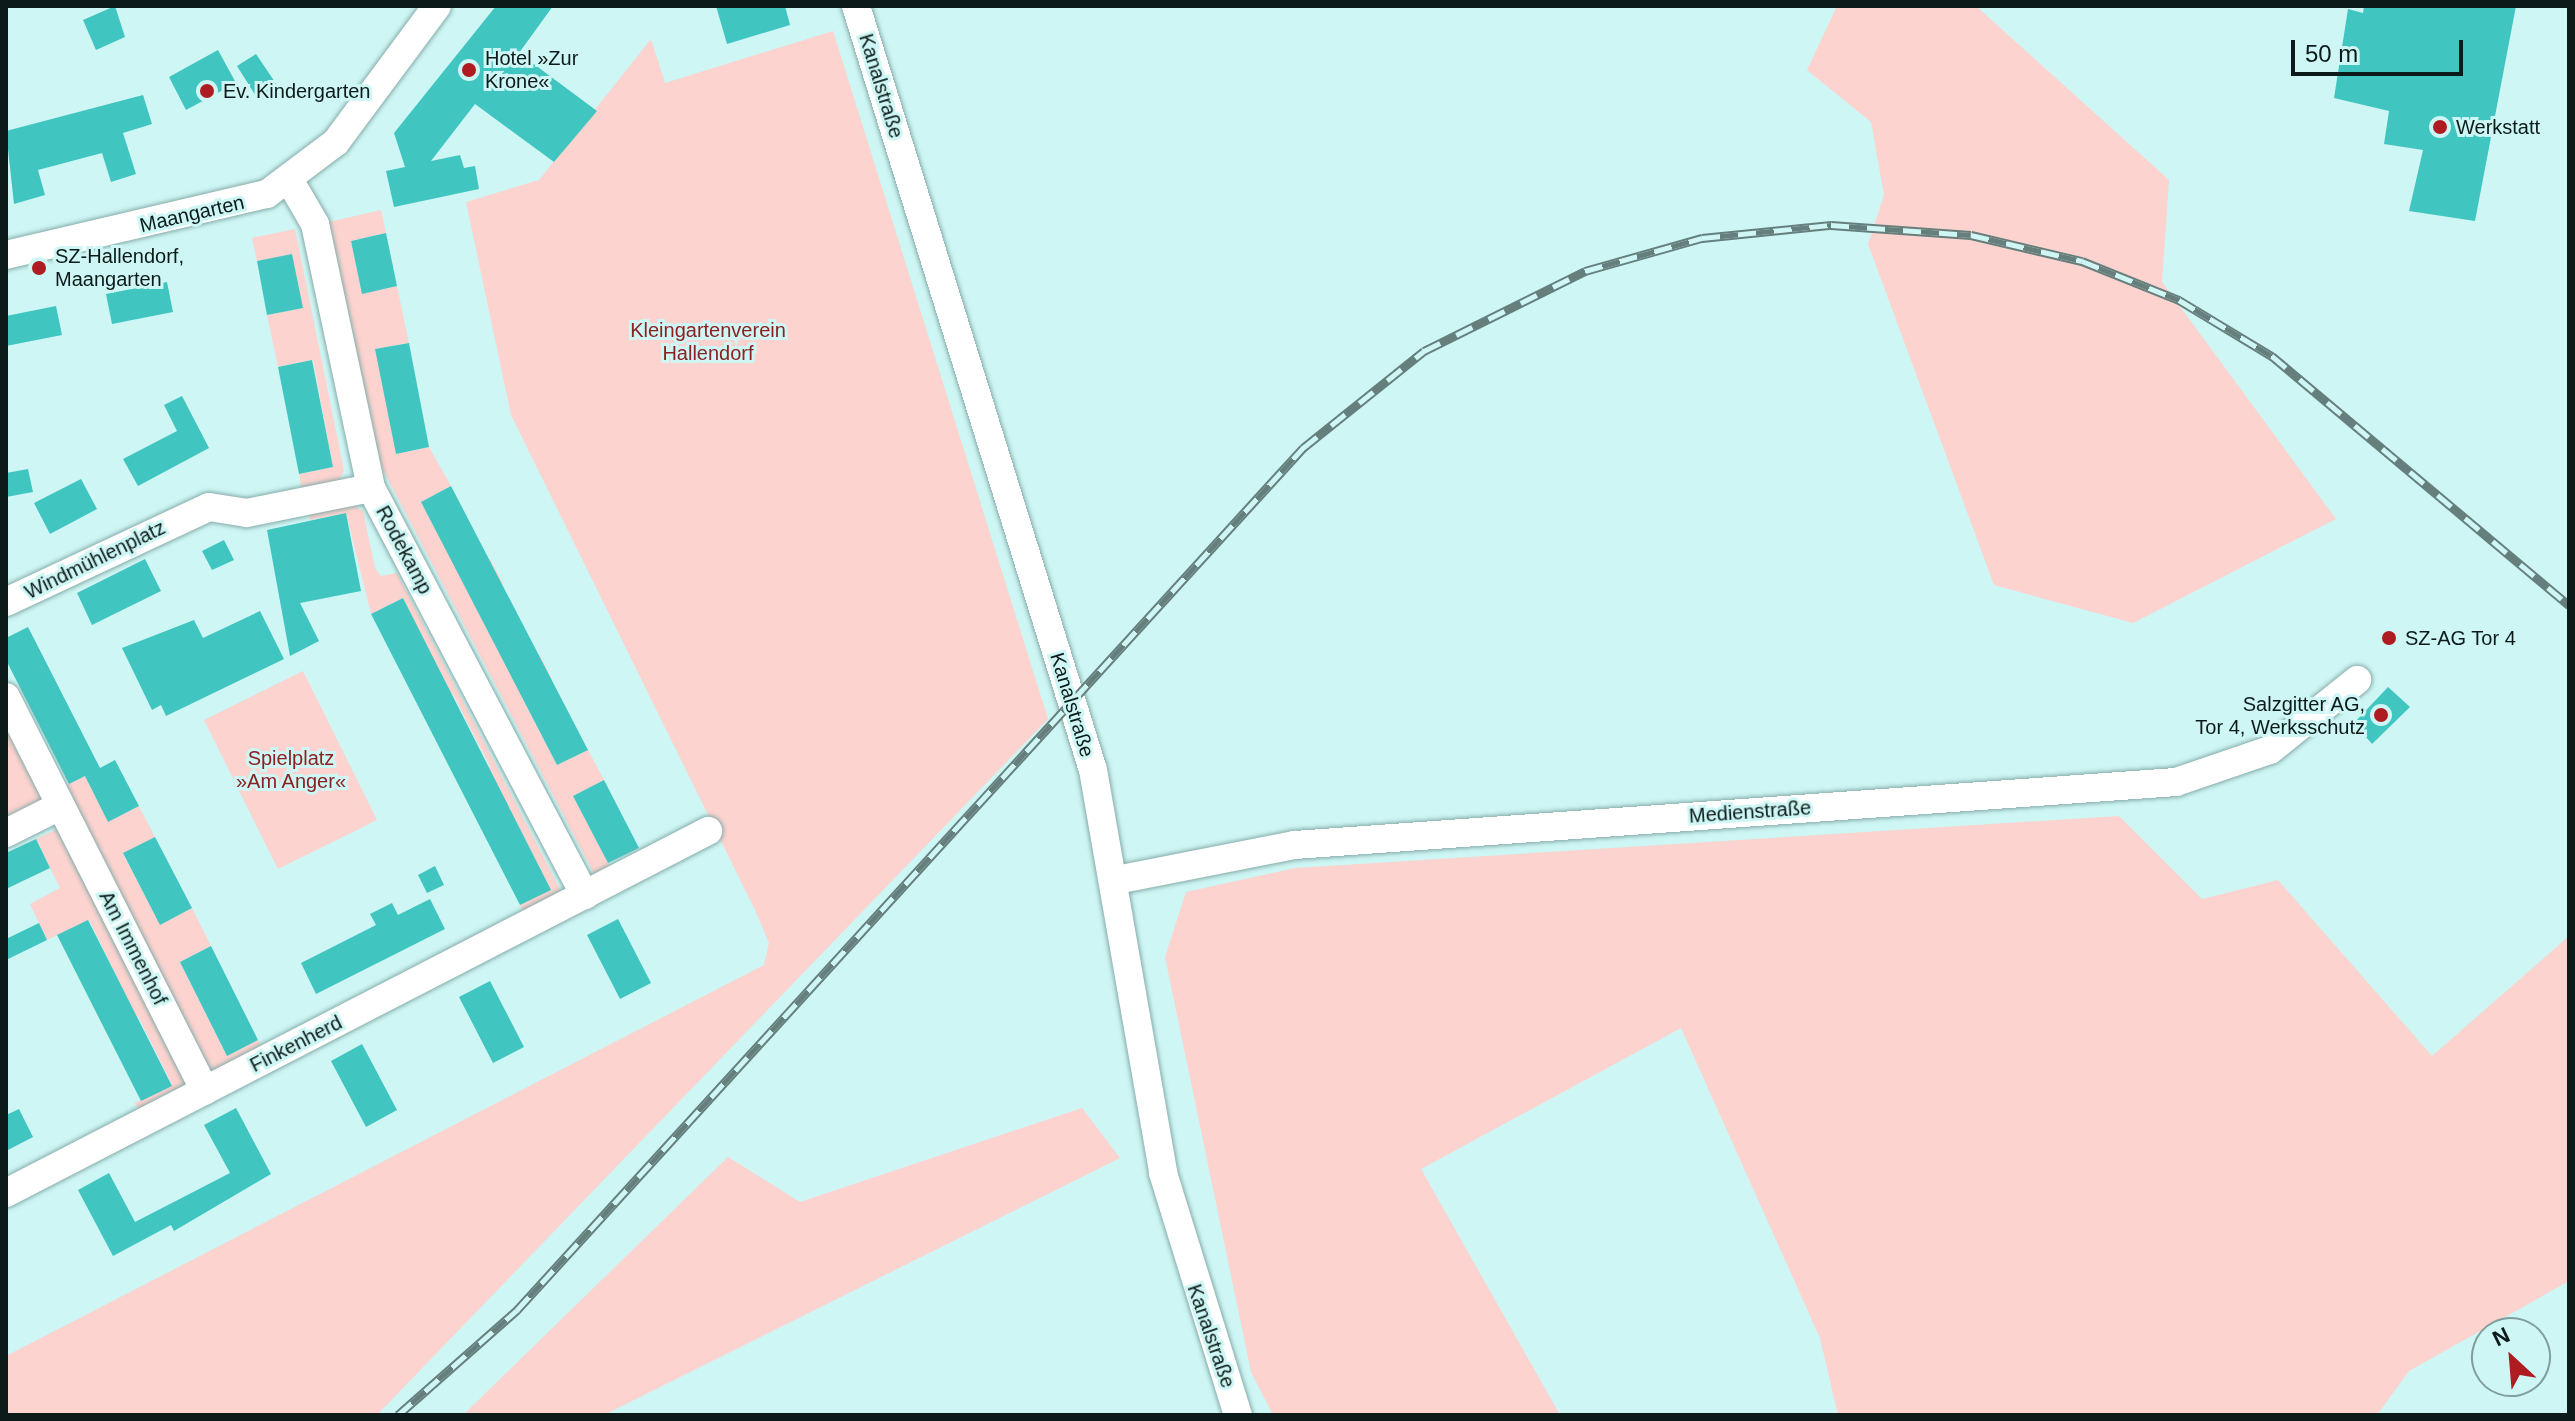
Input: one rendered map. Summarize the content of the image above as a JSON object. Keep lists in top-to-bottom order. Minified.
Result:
{"streets":{"street":["Kanalstraße","Maangarten","Rodekamp","Windmühlenplatz","Medienstraße","Am Immenhof","Finkenherd"]},"crossings":[["Kanalstraße","Medienstraße"],["Maangarten","Rodekamp"],["Rodekamp","Windmühlenplatz"],["Rodekamp","Finkenherd"],["Am Immenhof","Finkenherd"]],"parks":["Kleingartenverein Hallendorf","Spielplatz »Am Anger«"],"places":["Hotel »Zur Krone«","Ev. Kindergarten","Werkstatt","SZ-Hallendorf, Maangarten","SZ-AG Tor 4","Salzgitter AG, Tor 4, Werksschutz"],"scale_bar":"50 m","north":"top left"}
